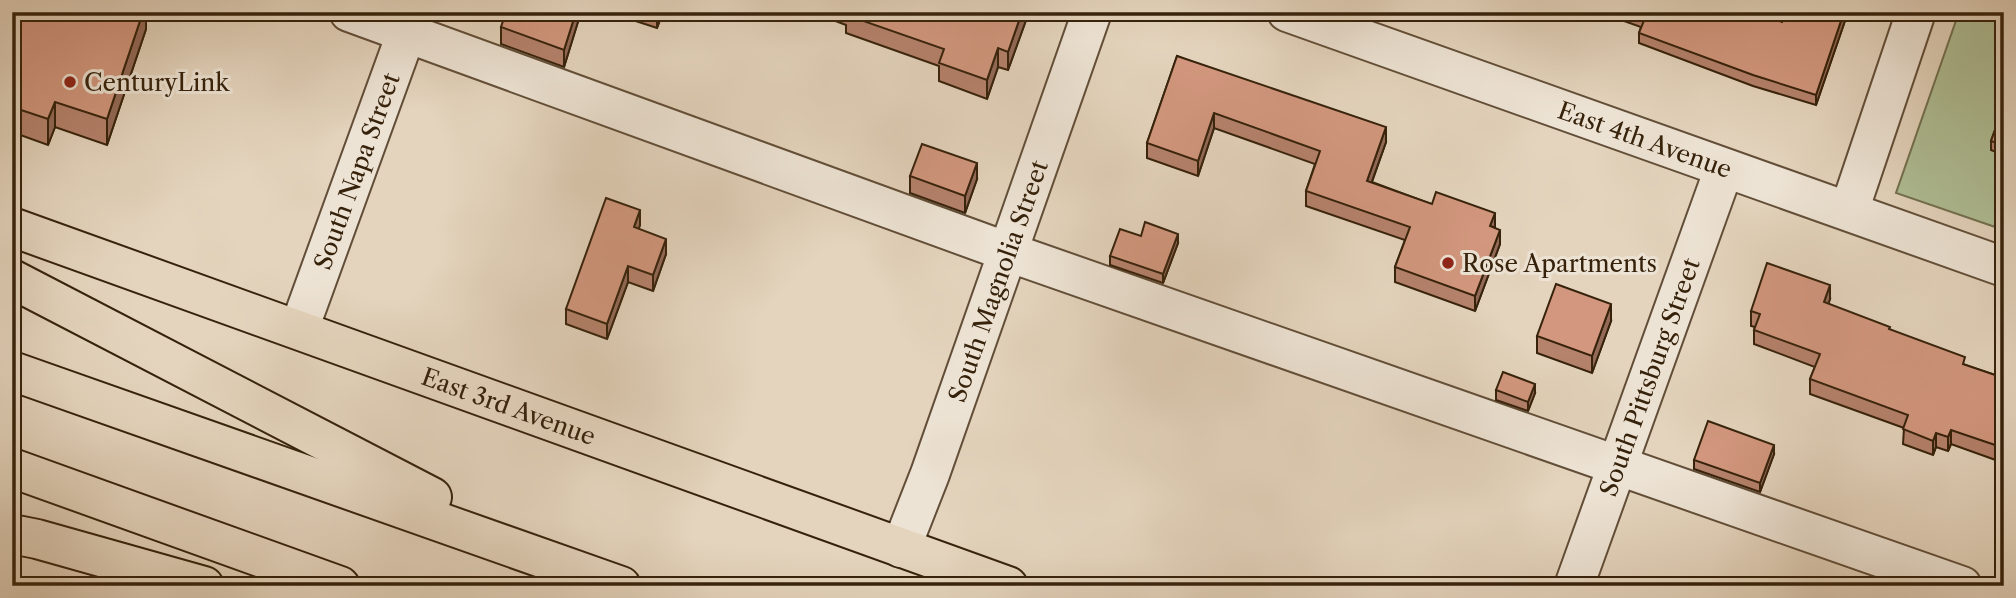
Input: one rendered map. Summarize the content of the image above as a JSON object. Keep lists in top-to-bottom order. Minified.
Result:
{"streets":{"main road":["East 3rd Avenue"],"street":["East 4th Avenue","South Napa Street","South Magnolia Street","South Pittsburg Street"]},"crossings":[["East 4th Avenue","South Pittsburg Street"],["South Napa Street","East 3rd Avenue"],["South Magnolia Street","East 3rd Avenue"]],"places":["CenturyLink","Rose Apartments"]}
